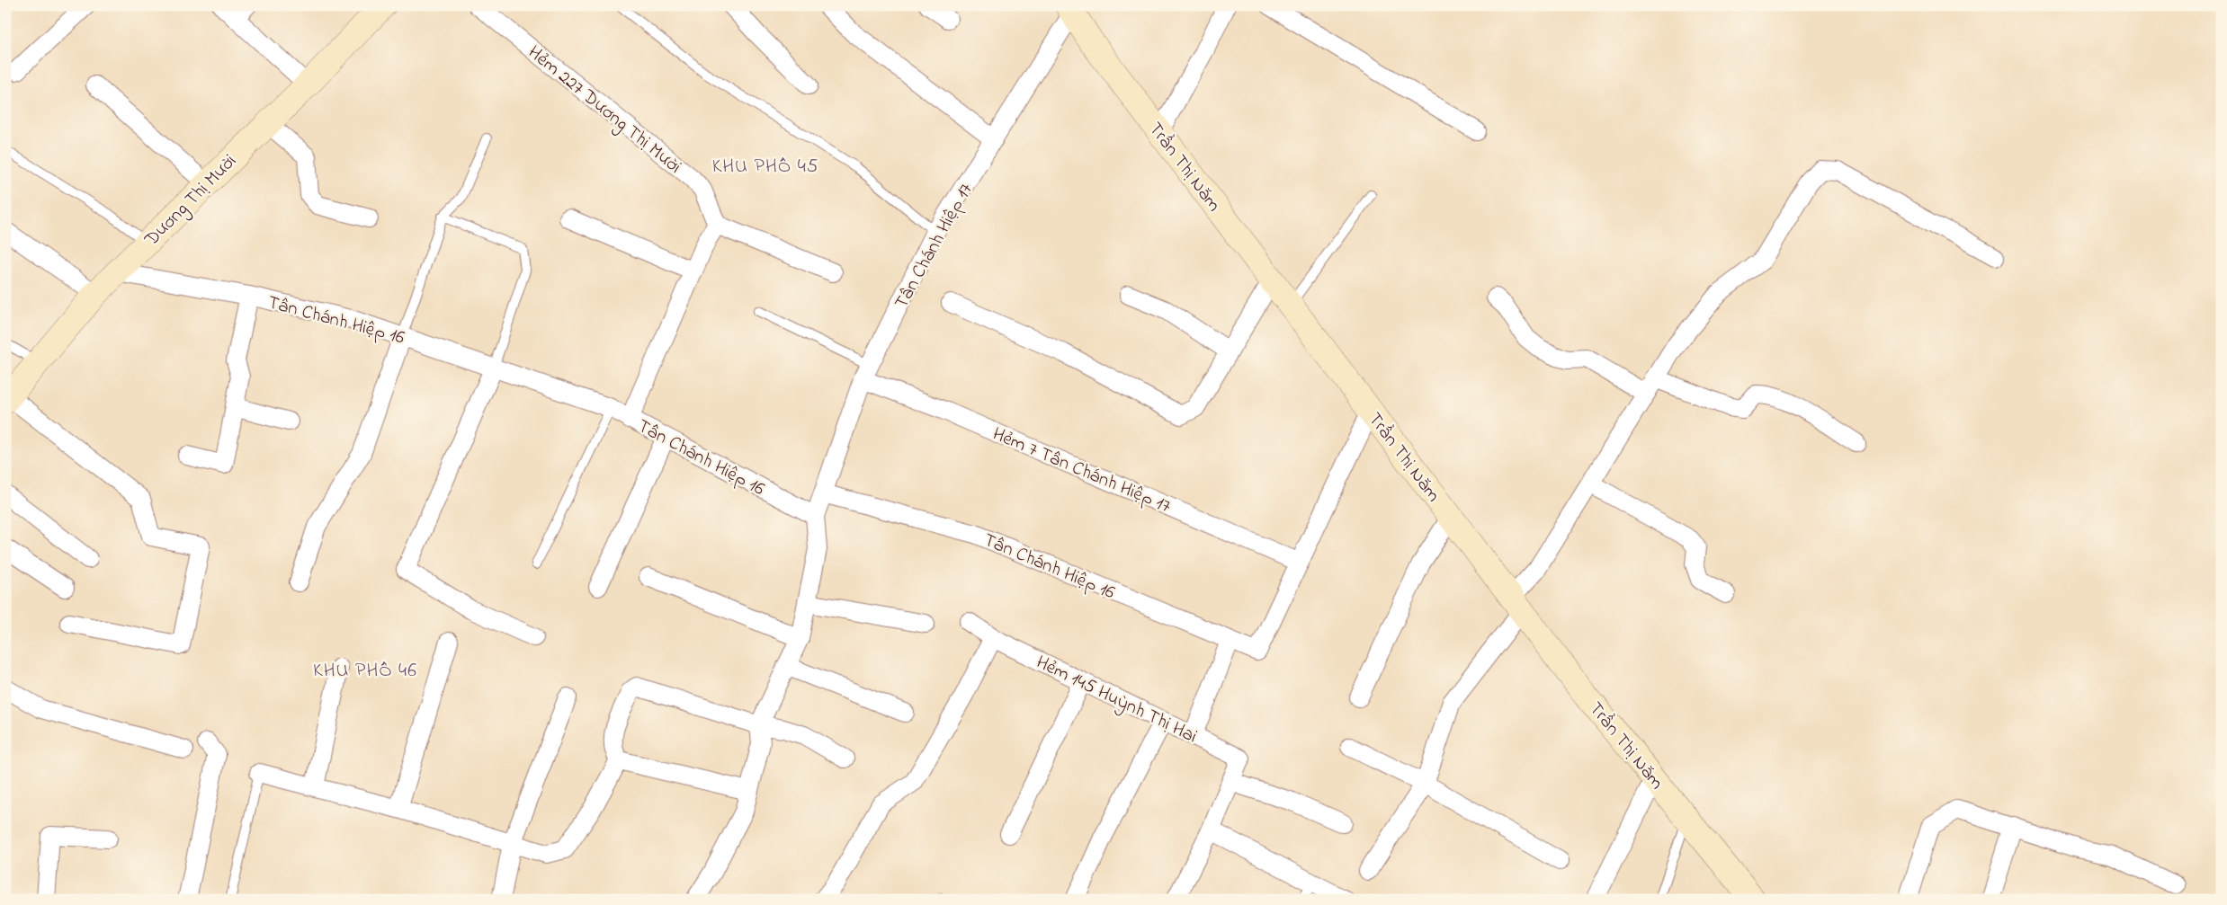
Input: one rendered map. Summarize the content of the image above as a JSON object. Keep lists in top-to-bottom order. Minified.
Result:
{"streets":{"street":["Hẻm 227 Dương Thị Mười","Trần Thị Năm","Dương Thị Mười","Tân Chánh Hiệp 17","Tân Chánh Hiệp 16","Hẻm 7 Tân Chánh Hiệp 17","Hẻm 145 Huỳnh Thị Hai"]},"crossings":[["Trần Thị Năm","Tân Chánh Hiệp 17"],["Dương Thị Mười","Tân Chánh Hiệp 16"],["Tân Chánh Hiệp 17","Tân Chánh Hiệp 16"],["Tân Chánh Hiệp 17","Hẻm 7 Tân Chánh Hiệp 17"],["Tân Chánh Hiệp 16","Hẻm 7 Tân Chánh Hiệp 17"]],"districts":["KHU PHỐ 45","KHU PHỐ 46"]}
